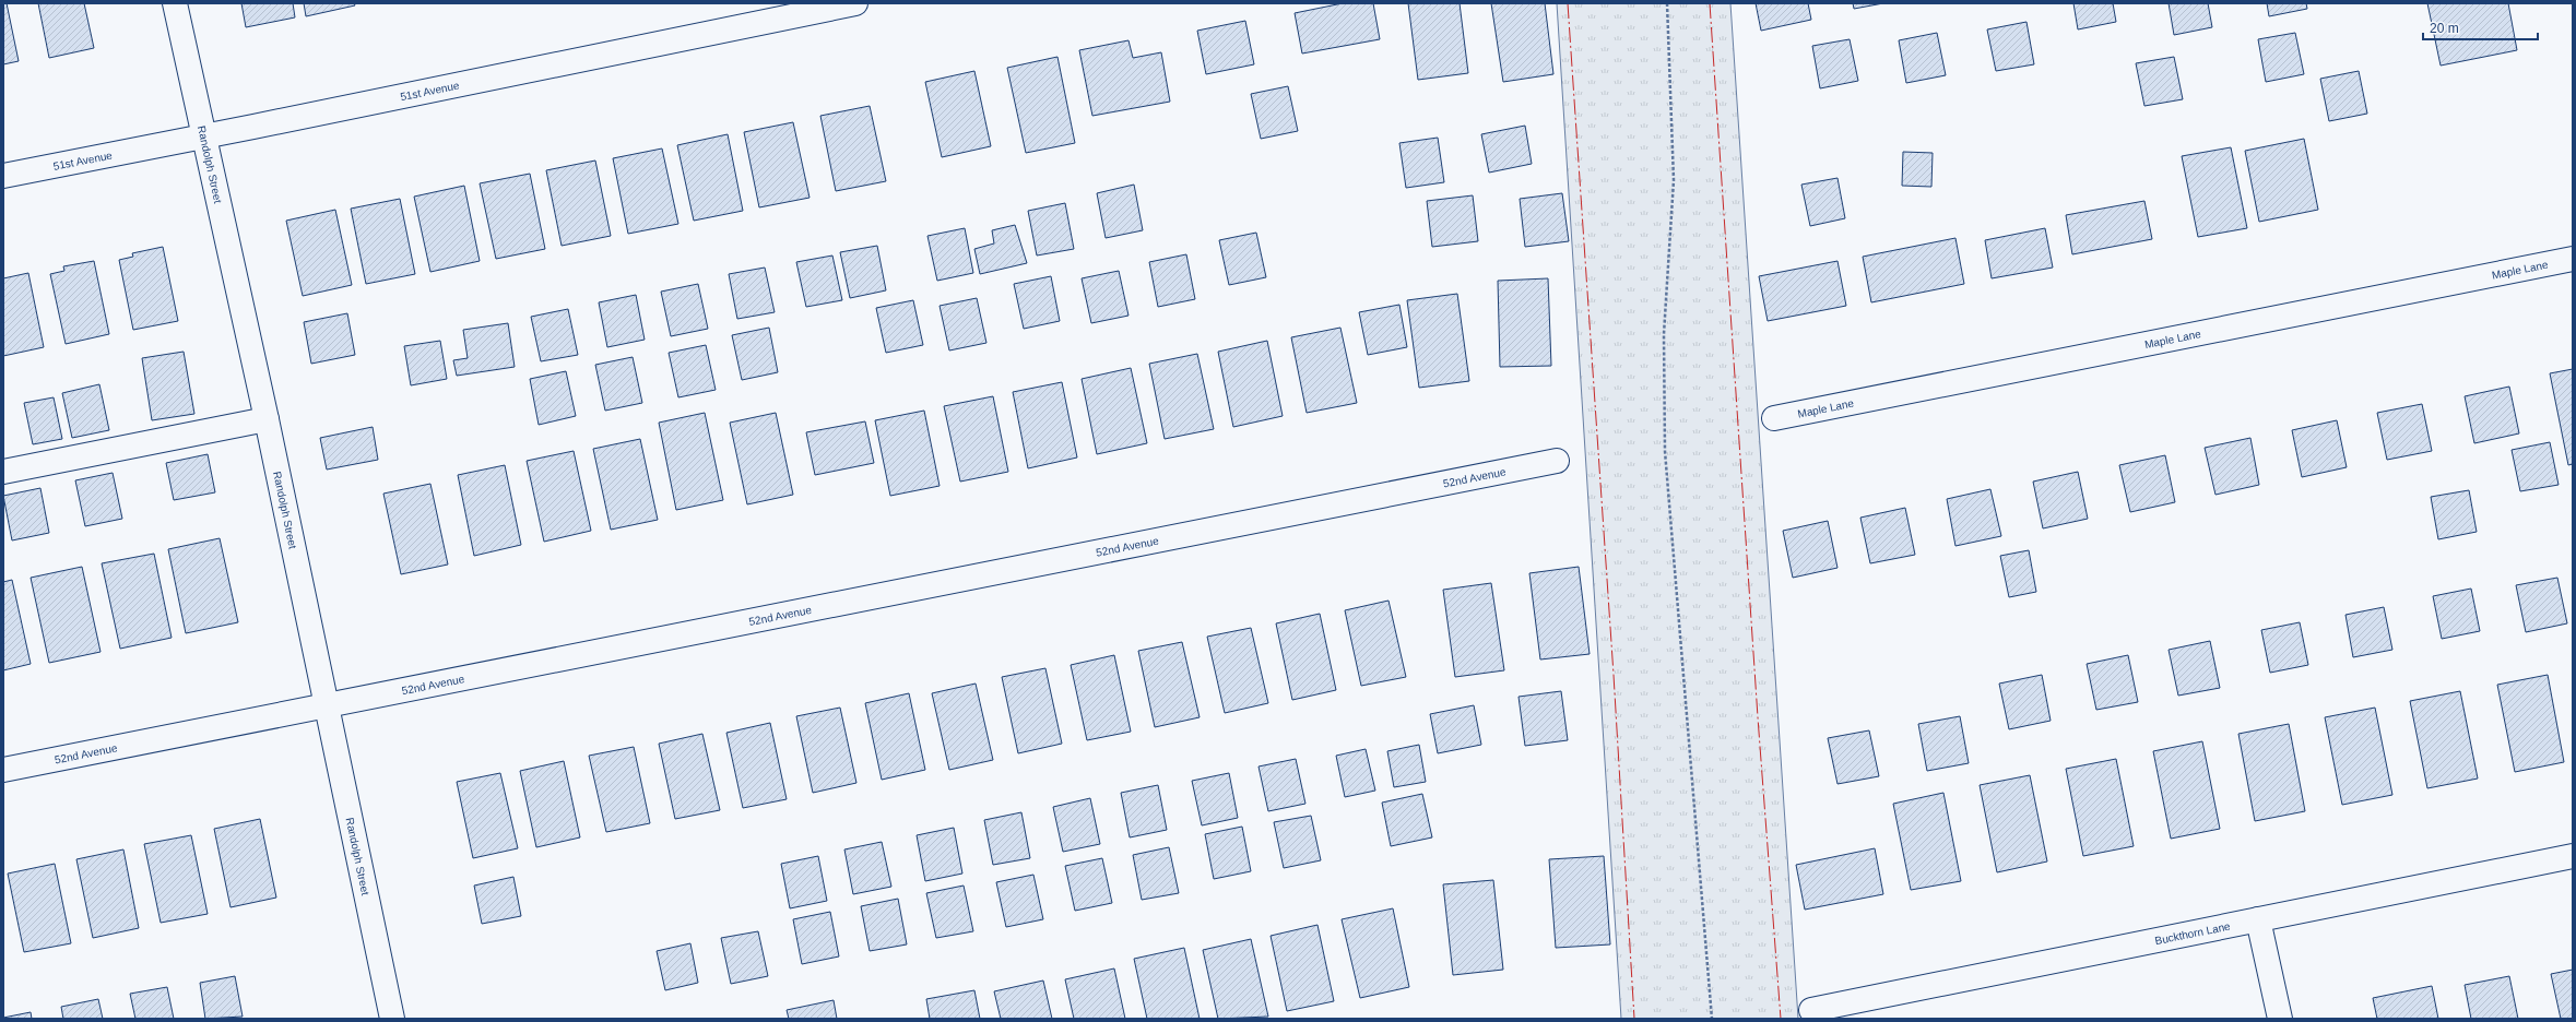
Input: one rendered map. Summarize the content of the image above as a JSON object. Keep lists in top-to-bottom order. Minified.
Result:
{"streets":{"street":["51st Avenue","Randolph Street","Maple Lane","52nd Avenue","Buckthorn Lane"]},"crossings":[["51st Avenue","Randolph Street"],["Randolph Street","52nd Avenue"]],"scale_bar":"20 m"}
